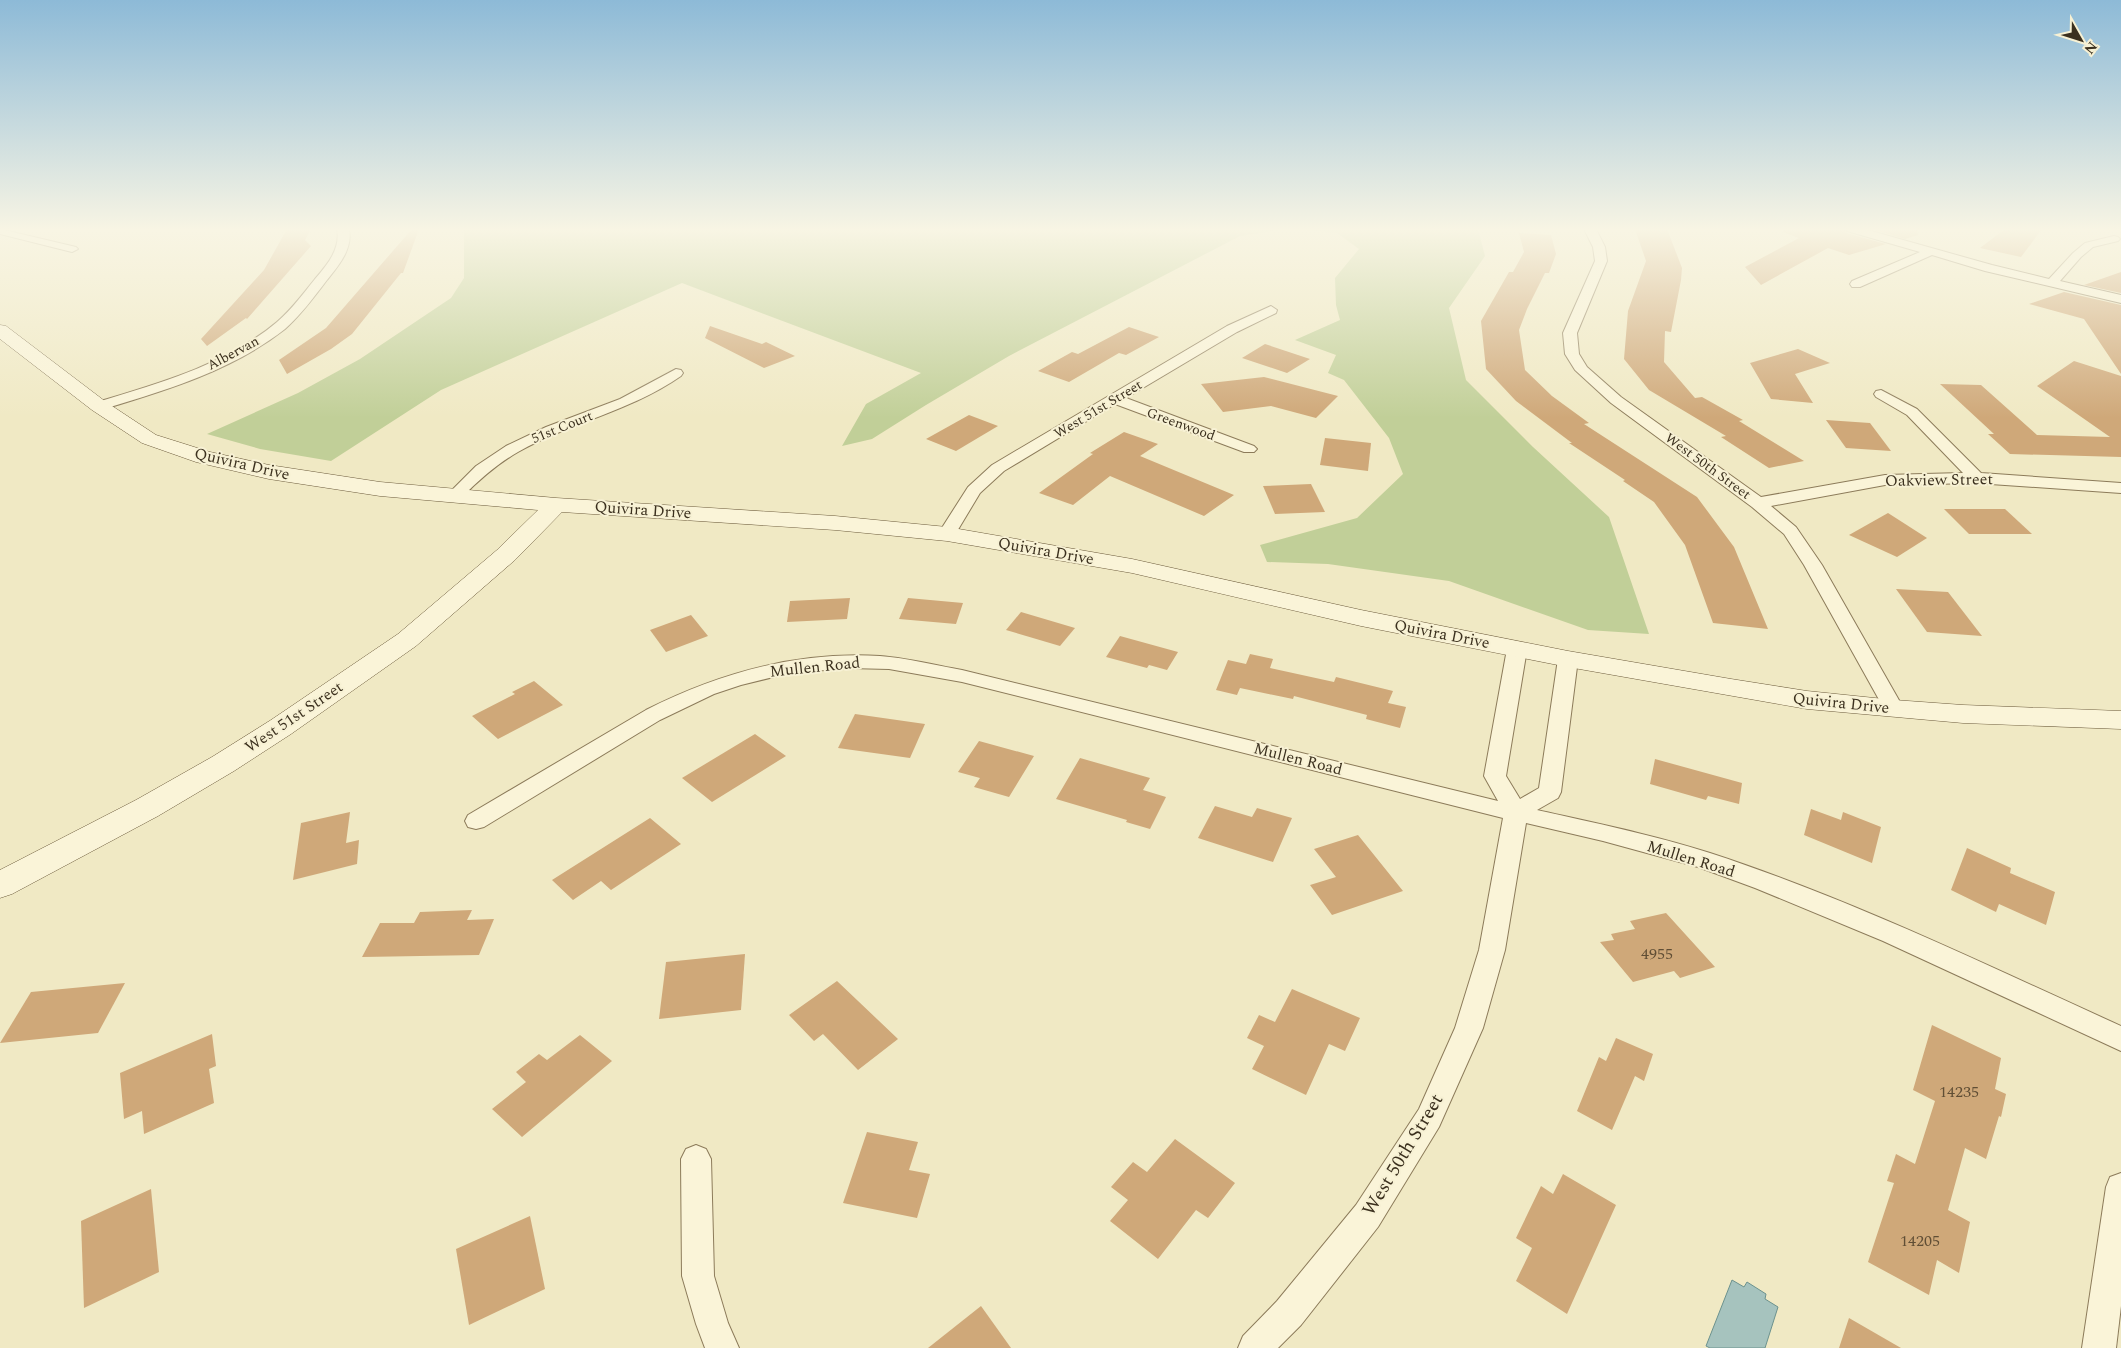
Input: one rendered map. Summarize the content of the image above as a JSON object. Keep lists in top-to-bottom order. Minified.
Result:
{"streets":{"main road":["West 51st Street","Quivira Drive"],"street":["Albervan","Greenwood","51st Court","West 50th Street","Oakview Street","Mullen Road"]},"crossings":[["Albervan","Quivira Drive"],["West 51st Street","Greenwood"],["West 51st Street","Quivira Drive"],["51st Court","Quivira Drive"],["Quivira Drive","West 50th Street"],["West 50th Street","Oakview Street"],["West 50th Street","Mullen Road"]],"house_numbers":["4955","14235","14205"],"north":"bottom right"}
